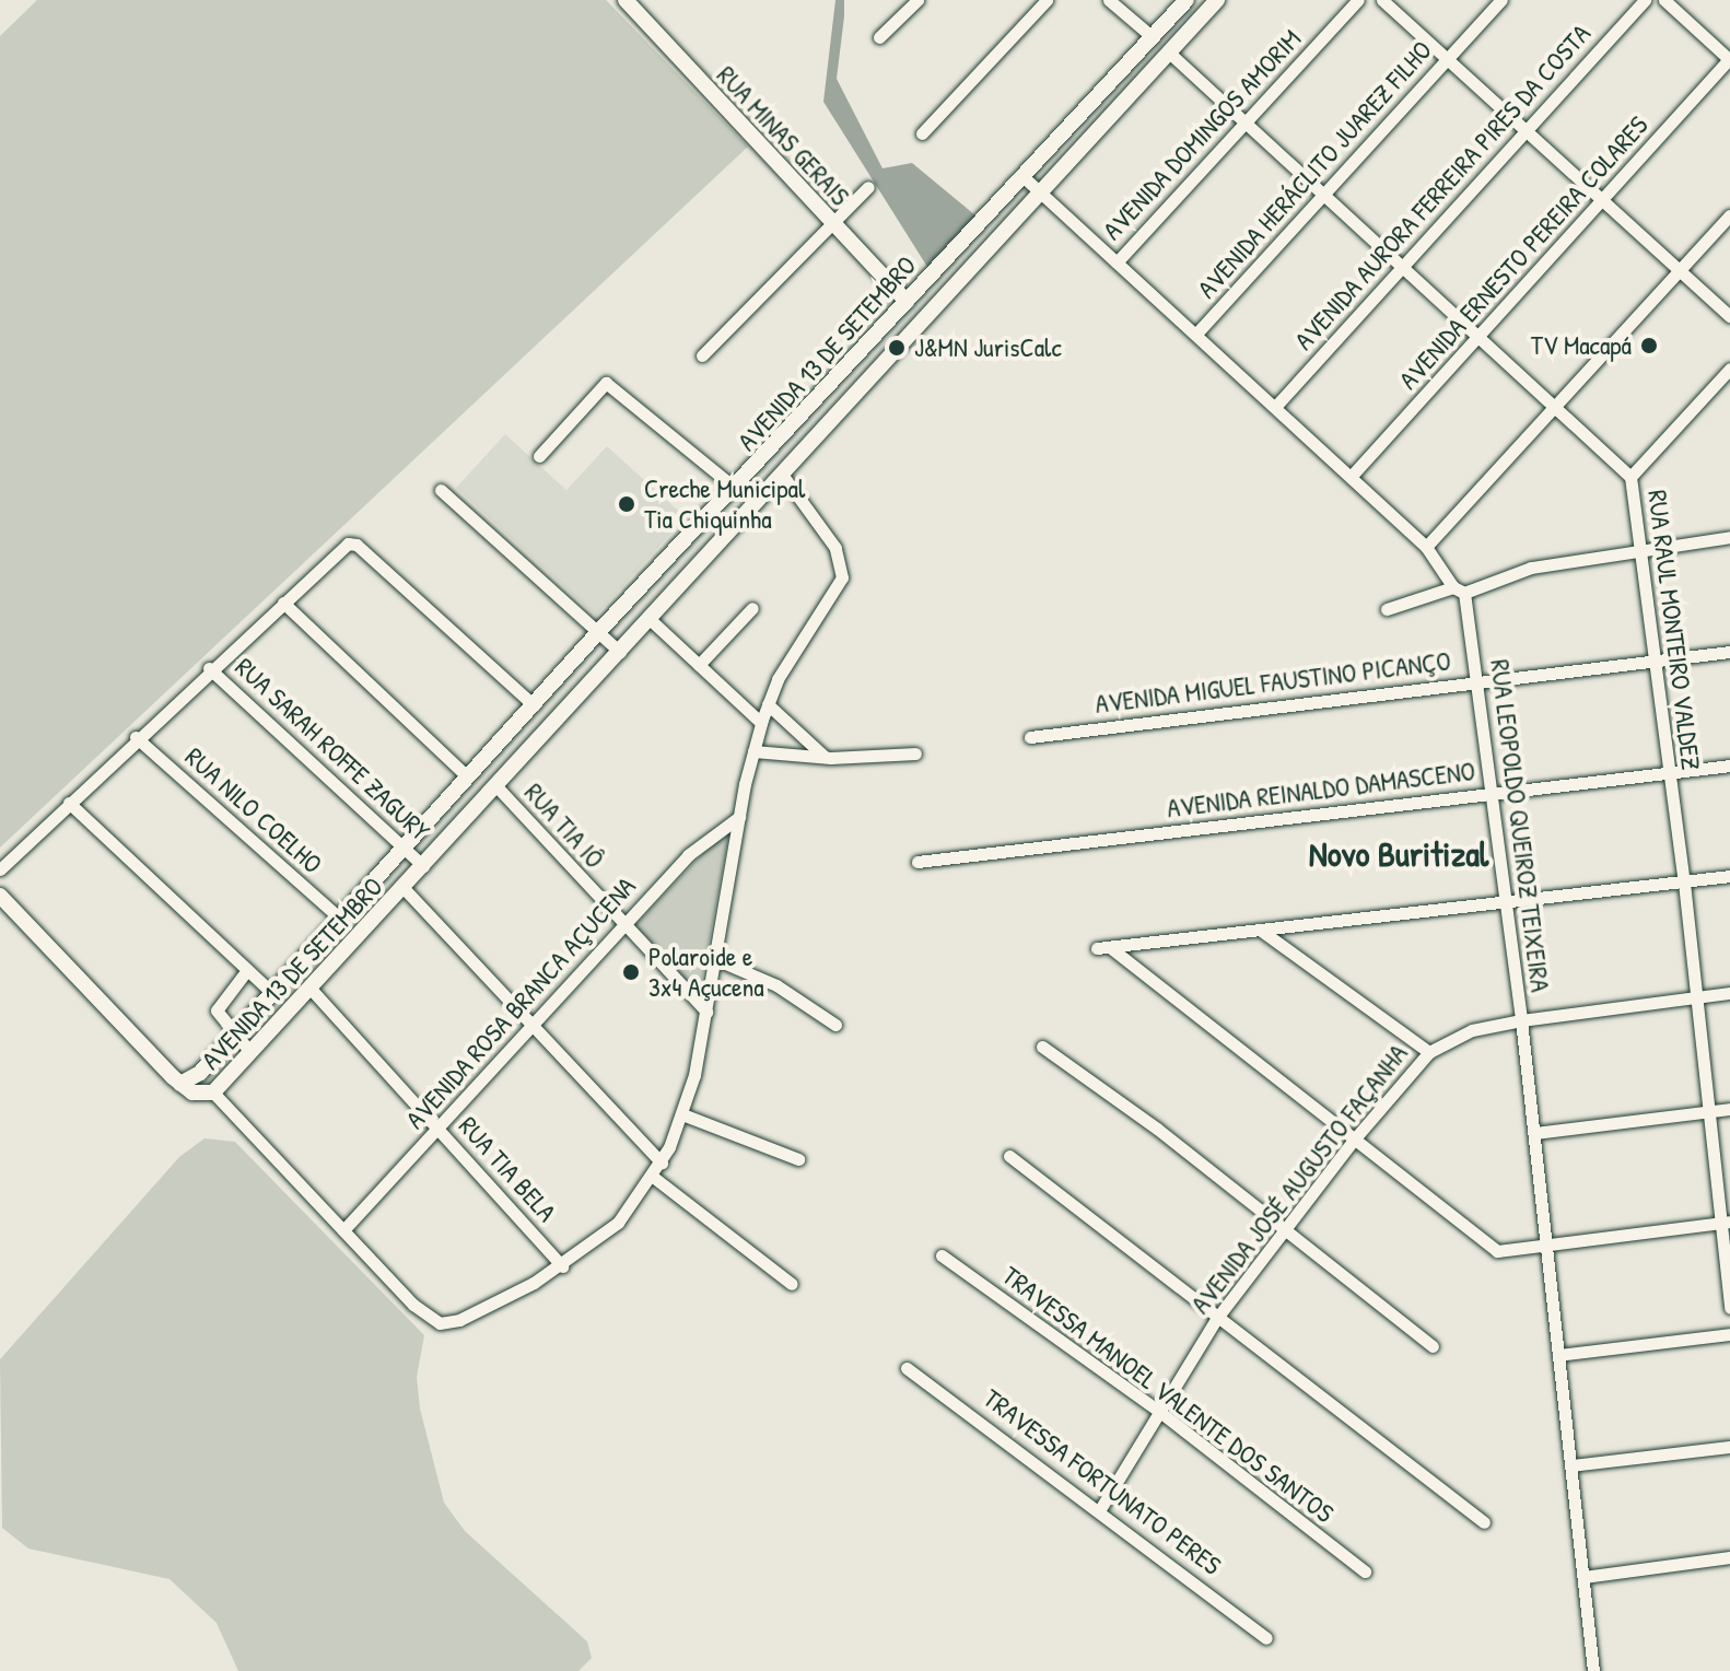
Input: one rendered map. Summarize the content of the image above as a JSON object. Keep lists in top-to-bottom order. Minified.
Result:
{"streets":{"street":["AVENIDA DOMINGOS AMORIM","RUA MINAS GERAIS","AVENIDA HERÁCLITO JUAREZ FILHO","AVENIDA AURORA FERREIRA PIRES DA COSTA","AVENIDA ERNESTO PEREIRA COLARES","AVENIDA 13 DE SETEMBRO","RUA RAUL MONTEIRO VALDEZ","AVENIDA MIGUEL FAUSTINO PICANÇO","RUA SARAH ROFFE ZAGURY","AVENIDA REINALDO DAMASCENO","RUA NILO COELHO","RUA TIA IÔ","RUA LEOPOLDO QUEIROZ TEIXEIRA","AVENIDA ROSA BRANCA AÇUCENA","RUA TIA BELA","AVENIDA JOSÉ AUGUSTO FAÇANHA","TRAVESSA MANOEL VALENTE DOS SANTOS","TRAVESSA FORTUNATO PERES"]},"crossings":[["AVENIDA DOMINGOS AMORIM","RUA RAUL MONTEIRO VALDEZ"],["AVENIDA DOMINGOS AMORIM","RUA LEOPOLDO QUEIROZ TEIXEIRA"],["RUA MINAS GERAIS","AVENIDA 13 DE SETEMBRO"],["AVENIDA HERÁCLITO JUAREZ FILHO","RUA RAUL MONTEIRO VALDEZ"],["AVENIDA HERÁCLITO JUAREZ FILHO","RUA LEOPOLDO QUEIROZ TEIXEIRA"],["AVENIDA AURORA FERREIRA PIRES DA COSTA","RUA RAUL MONTEIRO VALDEZ"],["AVENIDA AURORA FERREIRA PIRES DA COSTA","RUA LEOPOLDO QUEIROZ TEIXEIRA"],["AVENIDA ERNESTO PEREIRA COLARES","RUA RAUL MONTEIRO VALDEZ"],["AVENIDA ERNESTO PEREIRA COLARES","RUA LEOPOLDO QUEIROZ TEIXEIRA"],["AVENIDA 13 DE SETEMBRO","RUA RAUL MONTEIRO VALDEZ"],["AVENIDA 13 DE SETEMBRO","RUA SARAH ROFFE ZAGURY"],["AVENIDA 13 DE SETEMBRO","RUA NILO COELHO"],["AVENIDA 13 DE SETEMBRO","RUA TIA IÔ"],["AVENIDA 13 DE SETEMBRO","RUA LEOPOLDO QUEIROZ TEIXEIRA"],["AVENIDA 13 DE SETEMBRO","RUA TIA BELA"],["RUA RAUL MONTEIRO VALDEZ","AVENIDA MIGUEL FAUSTINO PICANÇO"],["RUA RAUL MONTEIRO VALDEZ","AVENIDA REINALDO DAMASCENO"],["RUA RAUL MONTEIRO VALDEZ","AVENIDA JOSÉ AUGUSTO FAÇANHA"],["AVENIDA MIGUEL FAUSTINO PICANÇO","RUA LEOPOLDO QUEIROZ TEIXEIRA"],["AVENIDA REINALDO DAMASCENO","RUA LEOPOLDO QUEIROZ TEIXEIRA"],["RUA TIA IÔ","AVENIDA ROSA BRANCA AÇUCENA"],["RUA LEOPOLDO QUEIROZ TEIXEIRA","AVENIDA JOSÉ AUGUSTO FAÇANHA"],["AVENIDA ROSA BRANCA AÇUCENA","RUA TIA BELA"],["AVENIDA JOSÉ AUGUSTO FAÇANHA","TRAVESSA MANOEL VALENTE DOS SANTOS"],["AVENIDA JOSÉ AUGUSTO FAÇANHA","TRAVESSA FORTUNATO PERES"]],"districts":["Novo Buritizal"],"places":["TV Macapá","J&MN JurisCalc","Creche Municipal Tia Chiquinha","Polaroide e 3x4 Açucena"]}
